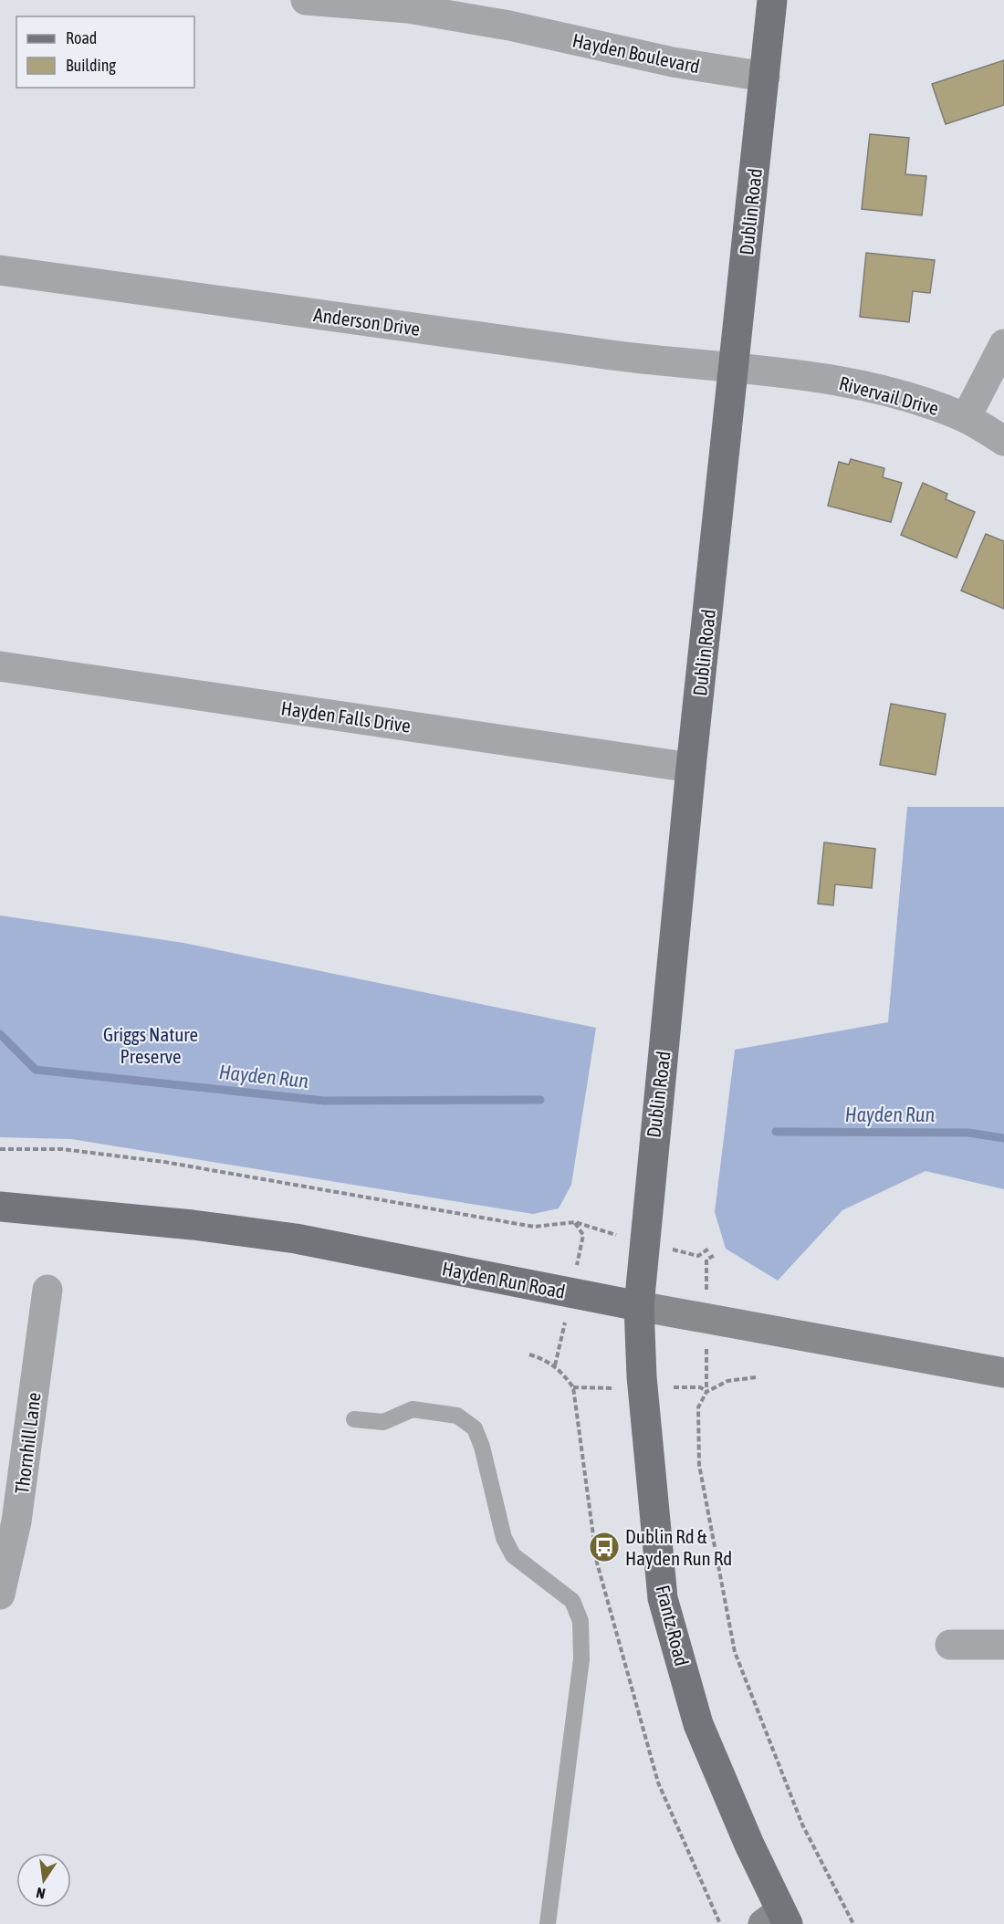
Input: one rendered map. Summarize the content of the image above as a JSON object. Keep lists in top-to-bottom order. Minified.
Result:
{"streets":{"main road":["Dublin Road","Hayden Run Road","Frantz Road"],"street":["Hayden Boulevard","Anderson Drive","Rivervail Drive","Hayden Falls Drive","Thornhill Lane"]},"crossings":[["Hayden Boulevard","Dublin Road"],["Dublin Road","Anderson Drive"],["Dublin Road","Rivervail Drive"],["Dublin Road","Hayden Falls Drive"],["Dublin Road","Hayden Run Road"],["Dublin Road","Frantz Road"],["Anderson Drive","Rivervail Drive"],["Hayden Run Road","Frantz Road"]],"water":["Hayden Run"],"parks":["Griggs Nature Preserve"],"places":{"bus stop":["Dublin Rd & Hayden Run Rd"]},"legend":["Road","Building"],"north":"bottom"}
